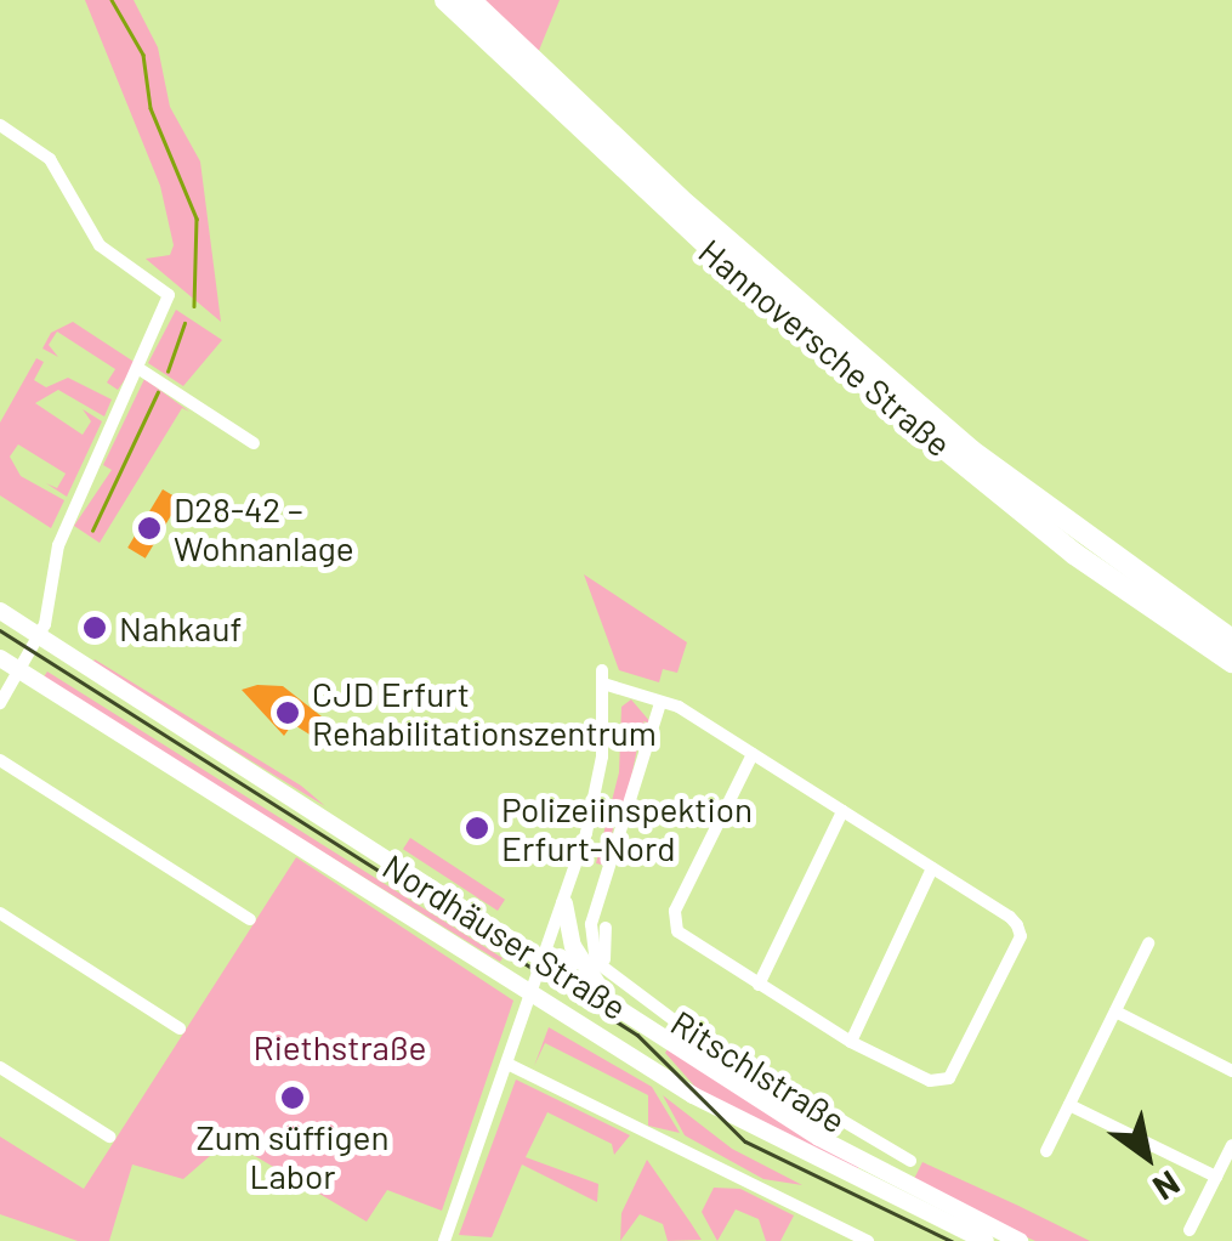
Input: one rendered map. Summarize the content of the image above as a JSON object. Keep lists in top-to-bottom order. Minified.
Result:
{"streets":{"highway":["Hannoversche Straße"],"main road":["Nordhäuser Straße"],"street":["Ritschlstraße"]},"parks":["Riethstraße"],"places":["D28-42 – Wohnanlage","Nahkauf","CJD Erfurt Rehabilitationszentrum","Polizeiinspektion Erfurt-Nord","Zum süffigen Labor"],"north":"bottom right"}
